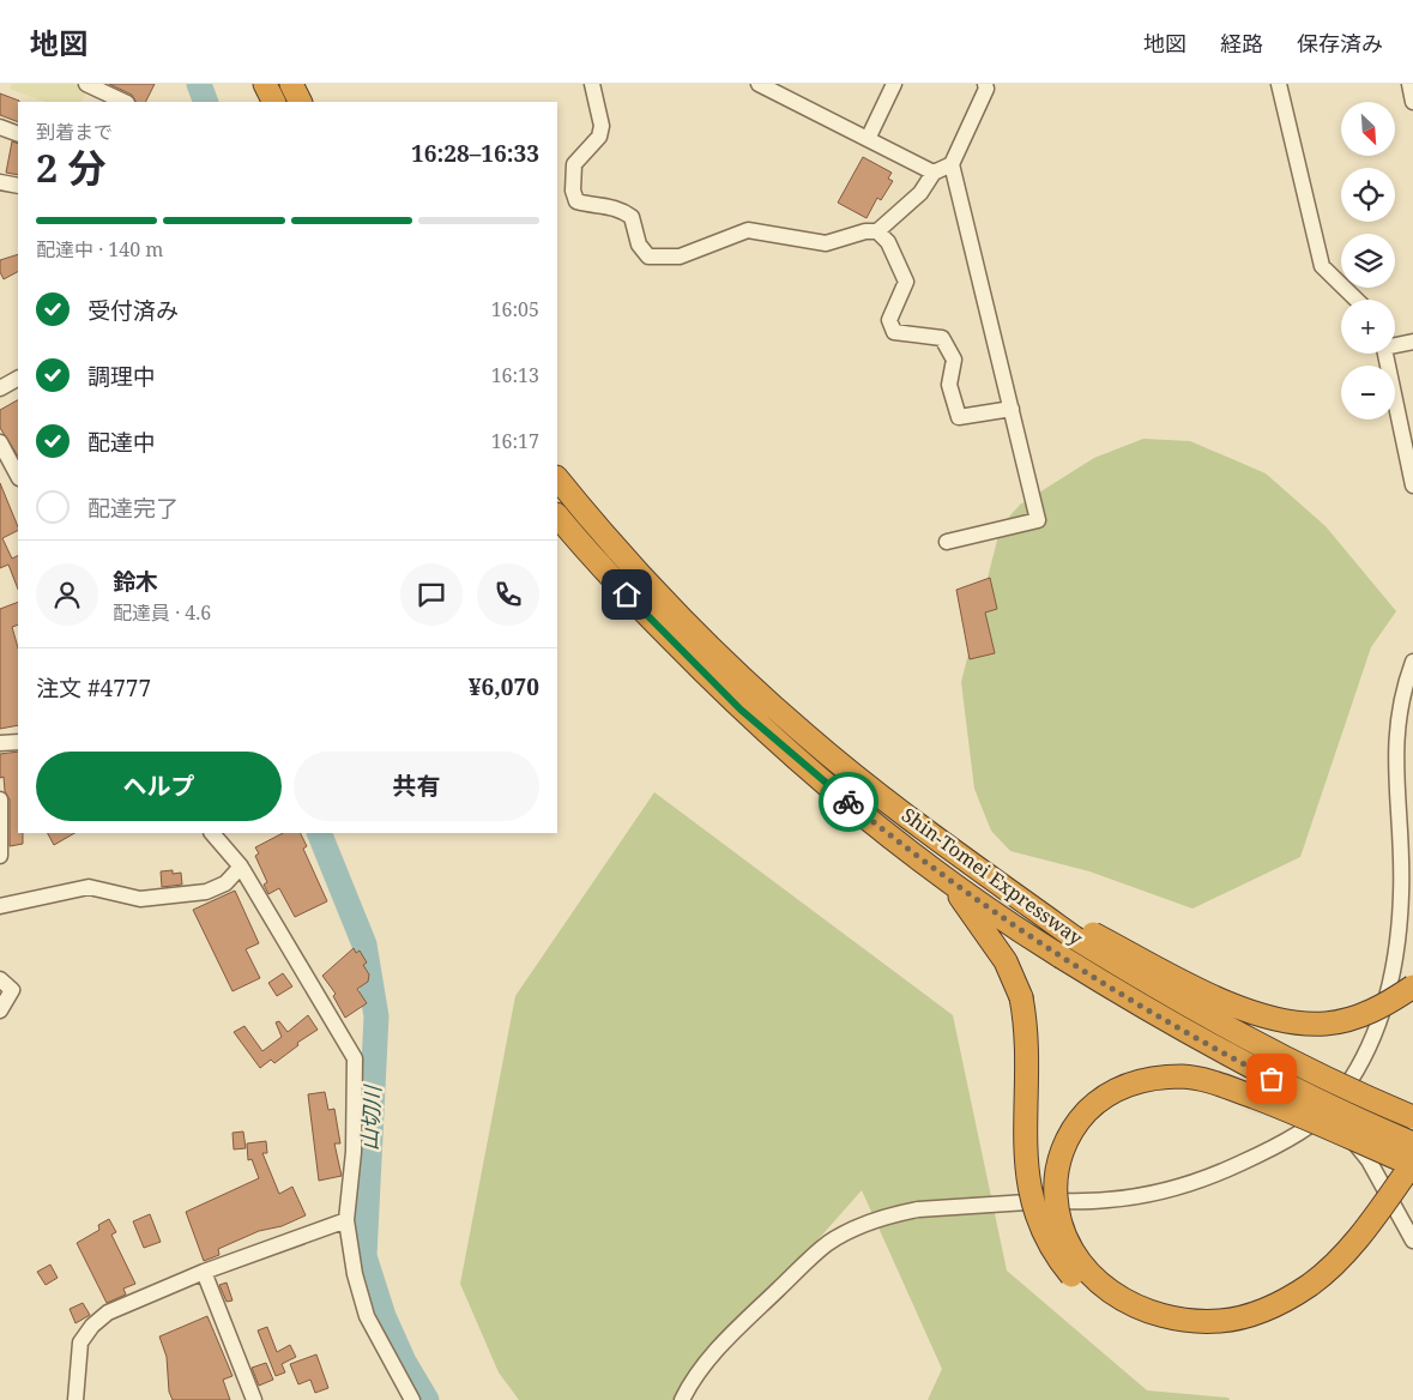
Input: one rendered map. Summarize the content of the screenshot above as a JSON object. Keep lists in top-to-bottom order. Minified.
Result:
{"streets":{"highway":["Shin-Tomei Expressway"]},"water":["山切川"],"north":"bottom right","page":{"header":"地図","nav":["地図","経路","保存済み"],"map_buttons":["+","−"],"heading":["2 分","到着まで","16:28–16:33"],"panel":["鈴木","配達員 · 4.6","注文 #4777","¥6,070"],"bar":"配達中 · 140 m","list":[["受付済み","16:05"],["調理中","16:13"],["配達中","16:17"],"配達完了"],"buttons":["ヘルプ","共有"]}}
